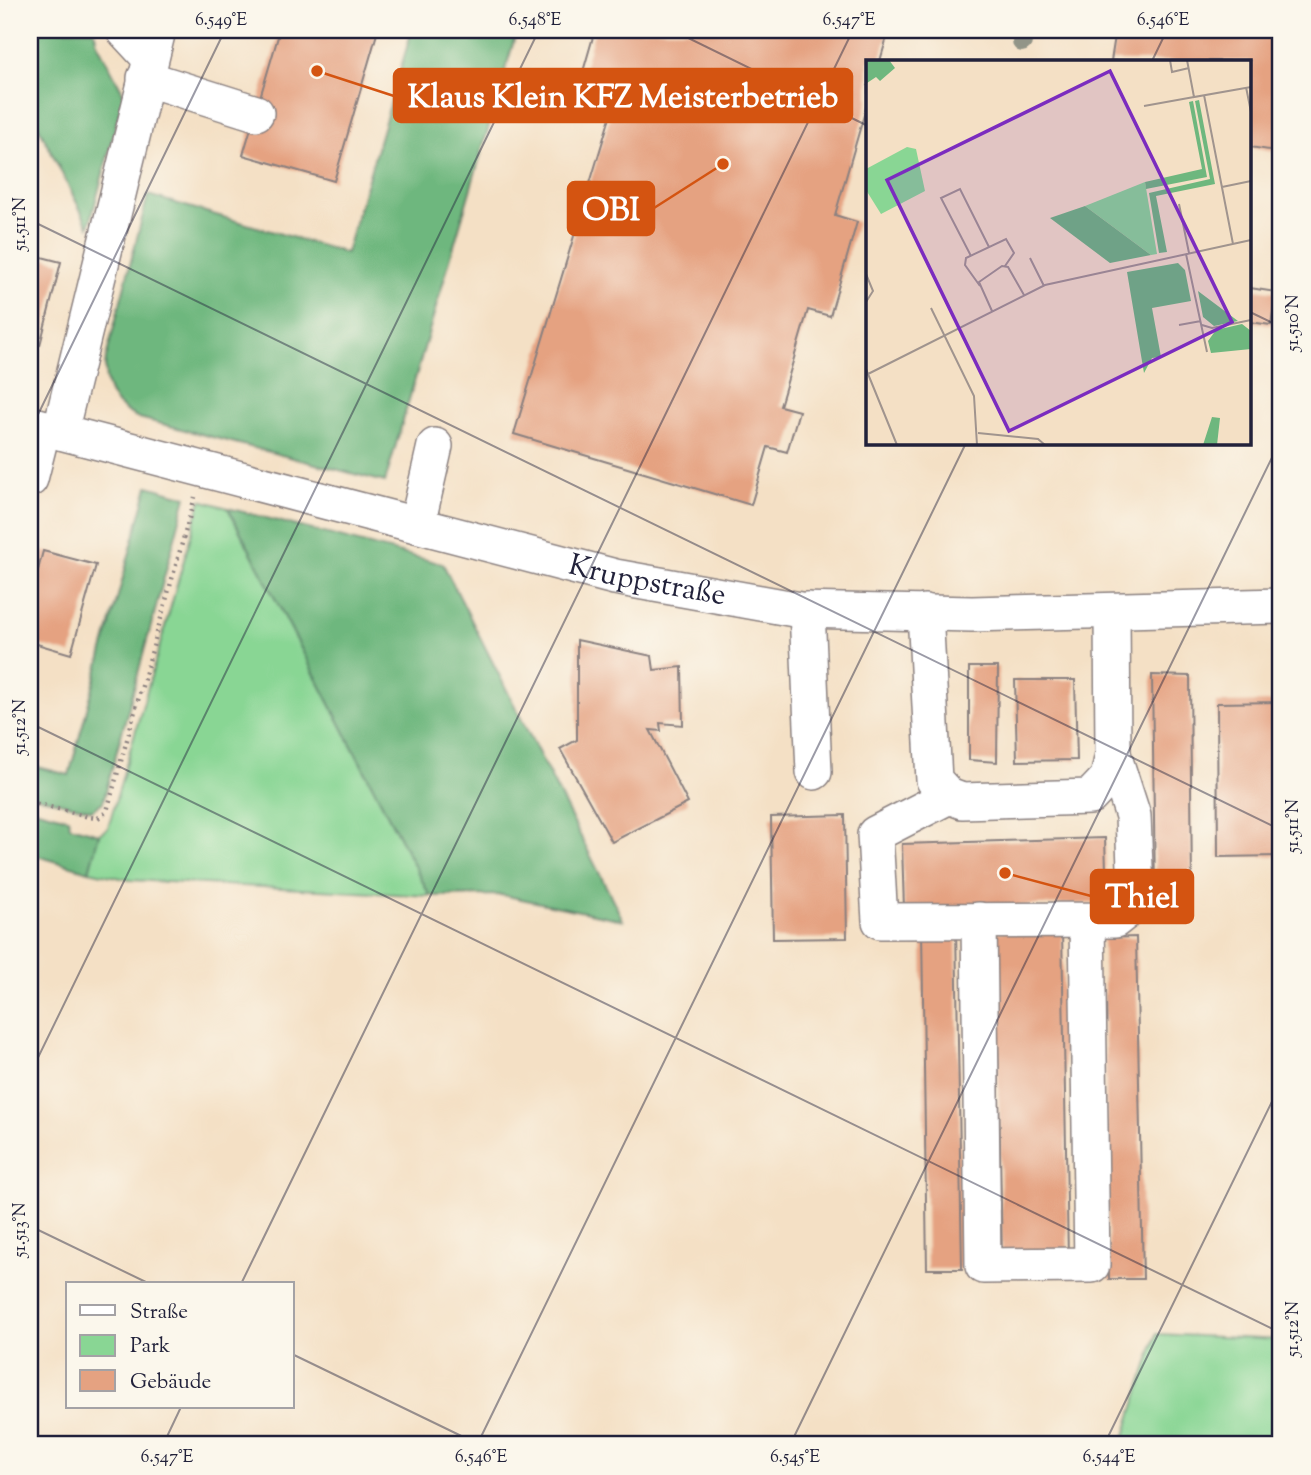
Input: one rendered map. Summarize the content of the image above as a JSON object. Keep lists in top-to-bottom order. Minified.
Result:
{"streets":{"street":["Kruppstraße"]},"places":["Klaus Klein KFZ Meisterbetrieb","OBI","Thiel"],"legend":["Straße","Park","Gebäude"],"coordinates":["6.549°E","6.548°E","6.547°E","6.546°E","51.511°N","51.510°N","51.512°N","51.513°N","6.545°E","6.544°E"]}
